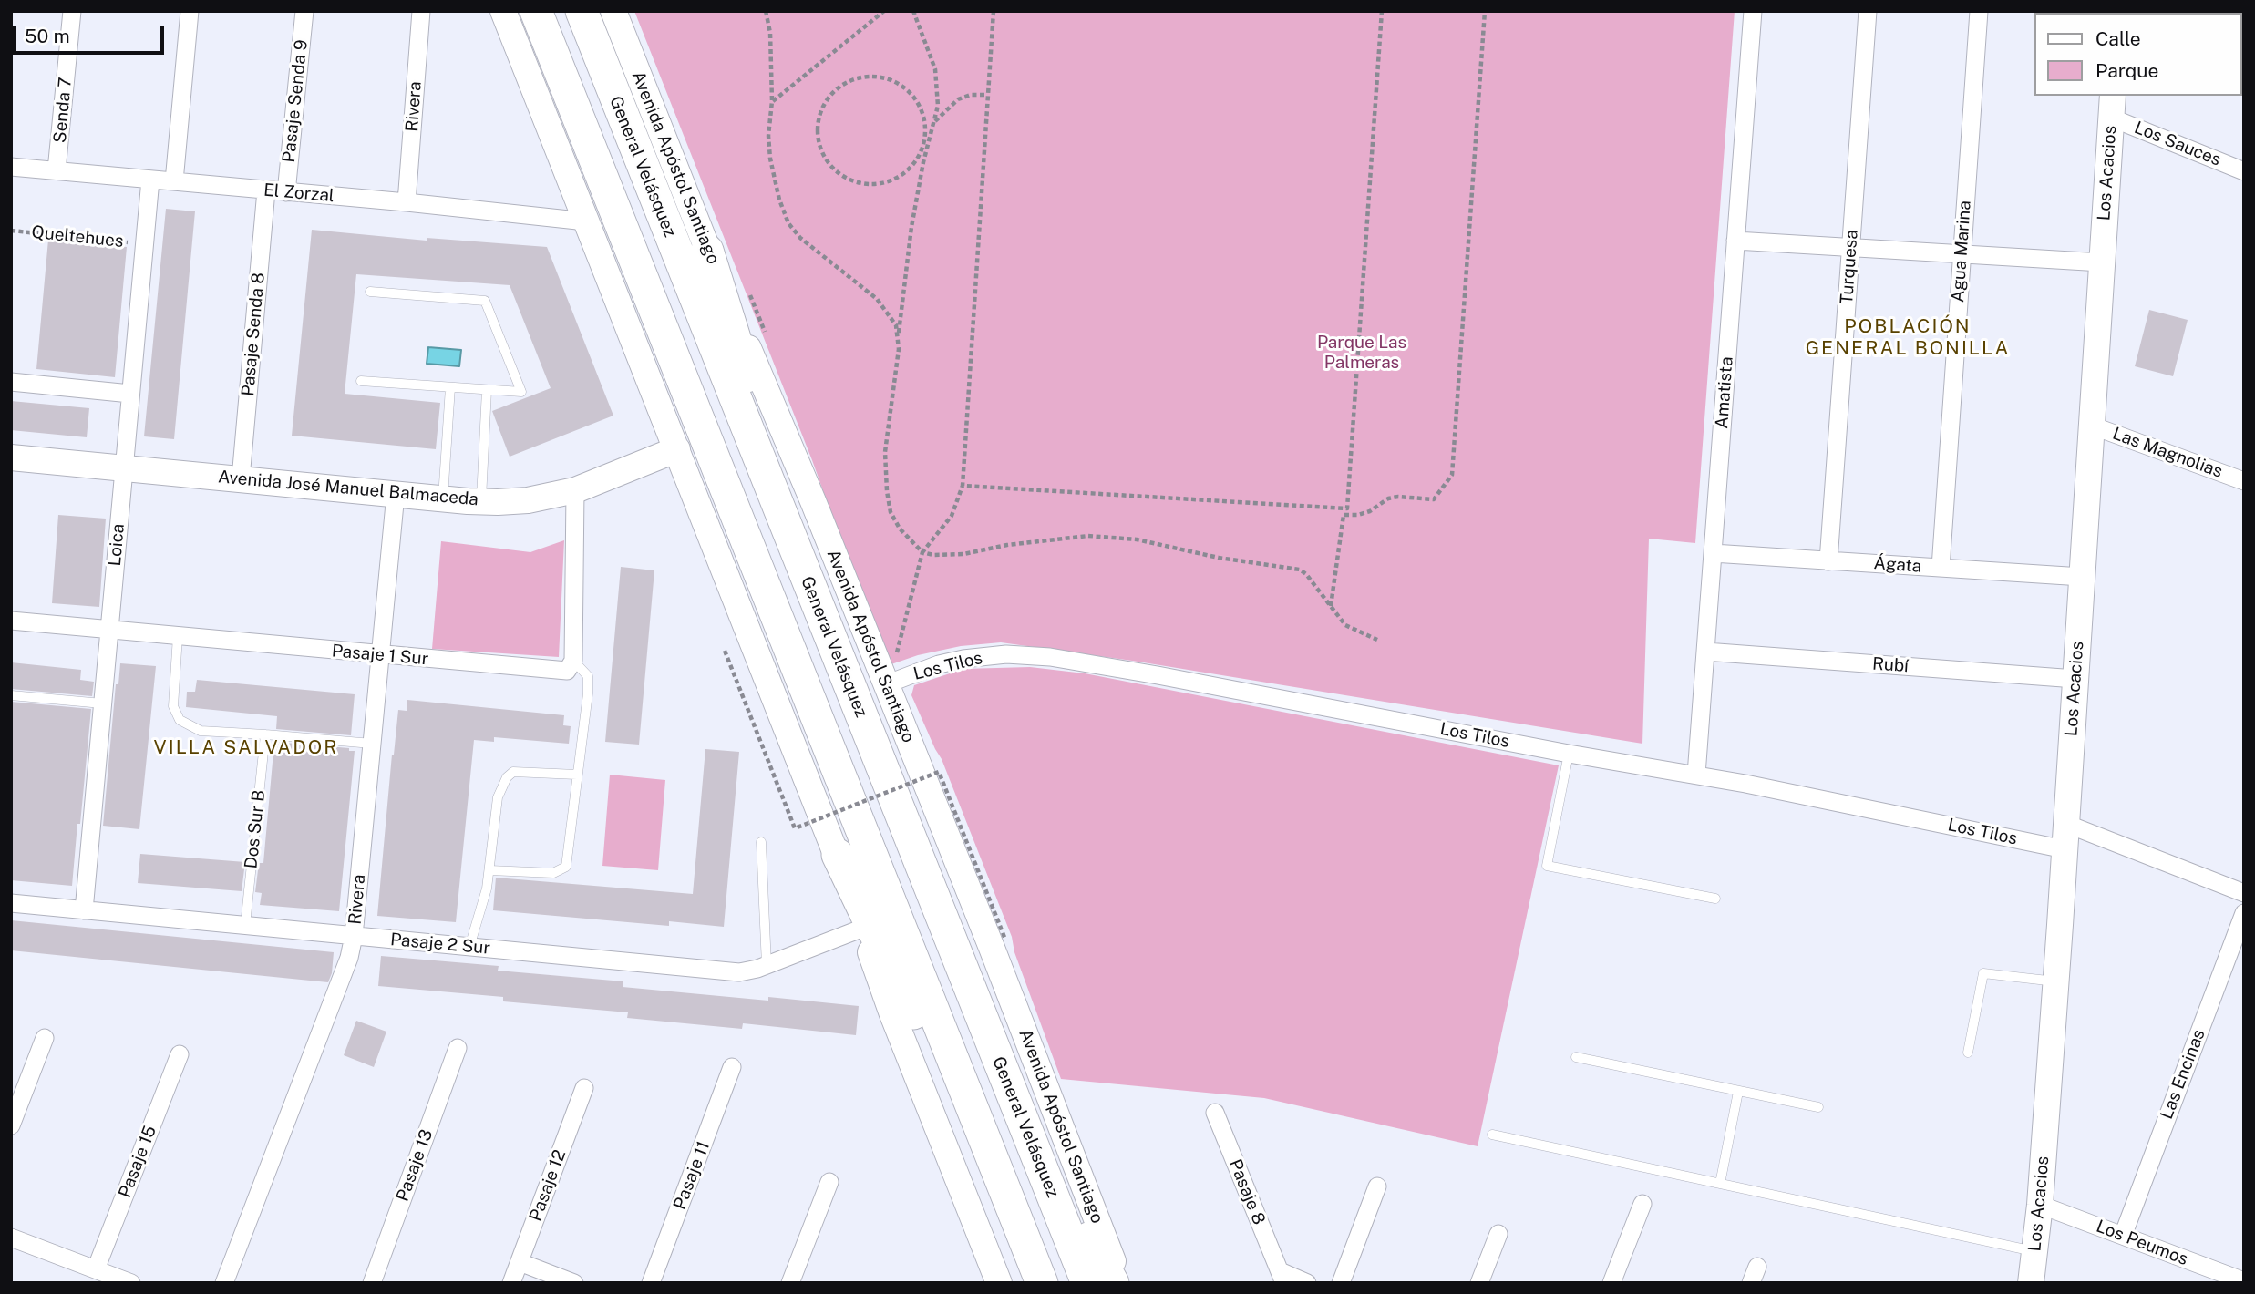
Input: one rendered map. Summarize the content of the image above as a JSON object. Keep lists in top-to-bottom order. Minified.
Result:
{"streets":{"highway":["General Velásquez"],"main road":["Avenida Apóstol Santiago","Los Acacios","Avenida José Manuel Balmaceda"],"street":["Pasaje Senda 9","Rivera","Senda 7","Los Sauces","El Zorzal","Agua Marina","Turquesa","Pasaje Senda 8","Amatista","Las Magnolias","Loica","Ágata","Pasaje 1 Sur","Rubí","Los Tilos","Pasaje 2 Sur","Las Encinas","Pasaje 15","Pasaje 13","Pasaje 11","Pasaje 12","Pasaje 8","Los Peumos"],"lane":["Dos Sur B"],"path":["Queltehues"]},"crossings":[["Pasaje Senda 9","El Zorzal"],["Rivera","El Zorzal"],["Rivera","Avenida José Manuel Balmaceda"],["Rivera","Pasaje 1 Sur"],["Rivera","Pasaje 2 Sur"],["Senda 7","El Zorzal"],["Los Sauces","Los Acacios"],["Avenida Apóstol Santiago","Los Tilos"],["Los Acacios","Las Magnolias"],["Los Acacios","Ágata"],["Los Acacios","Rubí"],["Los Acacios","Los Tilos"],["Los Acacios","Los Peumos"],["El Zorzal","Pasaje Senda 8"],["El Zorzal","Loica"],["Queltehues","Loica"],["Agua Marina","Ágata"],["Turquesa","Ágata"],["Pasaje Senda 8","Avenida José Manuel Balmaceda"],["Amatista","Ágata"],["Amatista","Rubí"],["Amatista","Los Tilos"],["Avenida José Manuel Balmaceda","Loica"],["Loica","Pasaje 1 Sur"],["Loica","Pasaje 2 Sur"],["Dos Sur B","Pasaje 2 Sur"],["Las Encinas","Los Peumos"]],"districts":["POBLACIÓN GENERAL BONILLA","VILLA SALVADOR"],"parks":["Parque Las Palmeras"],"legend":["Calle","Parque"],"scale_bar":"50 m"}
